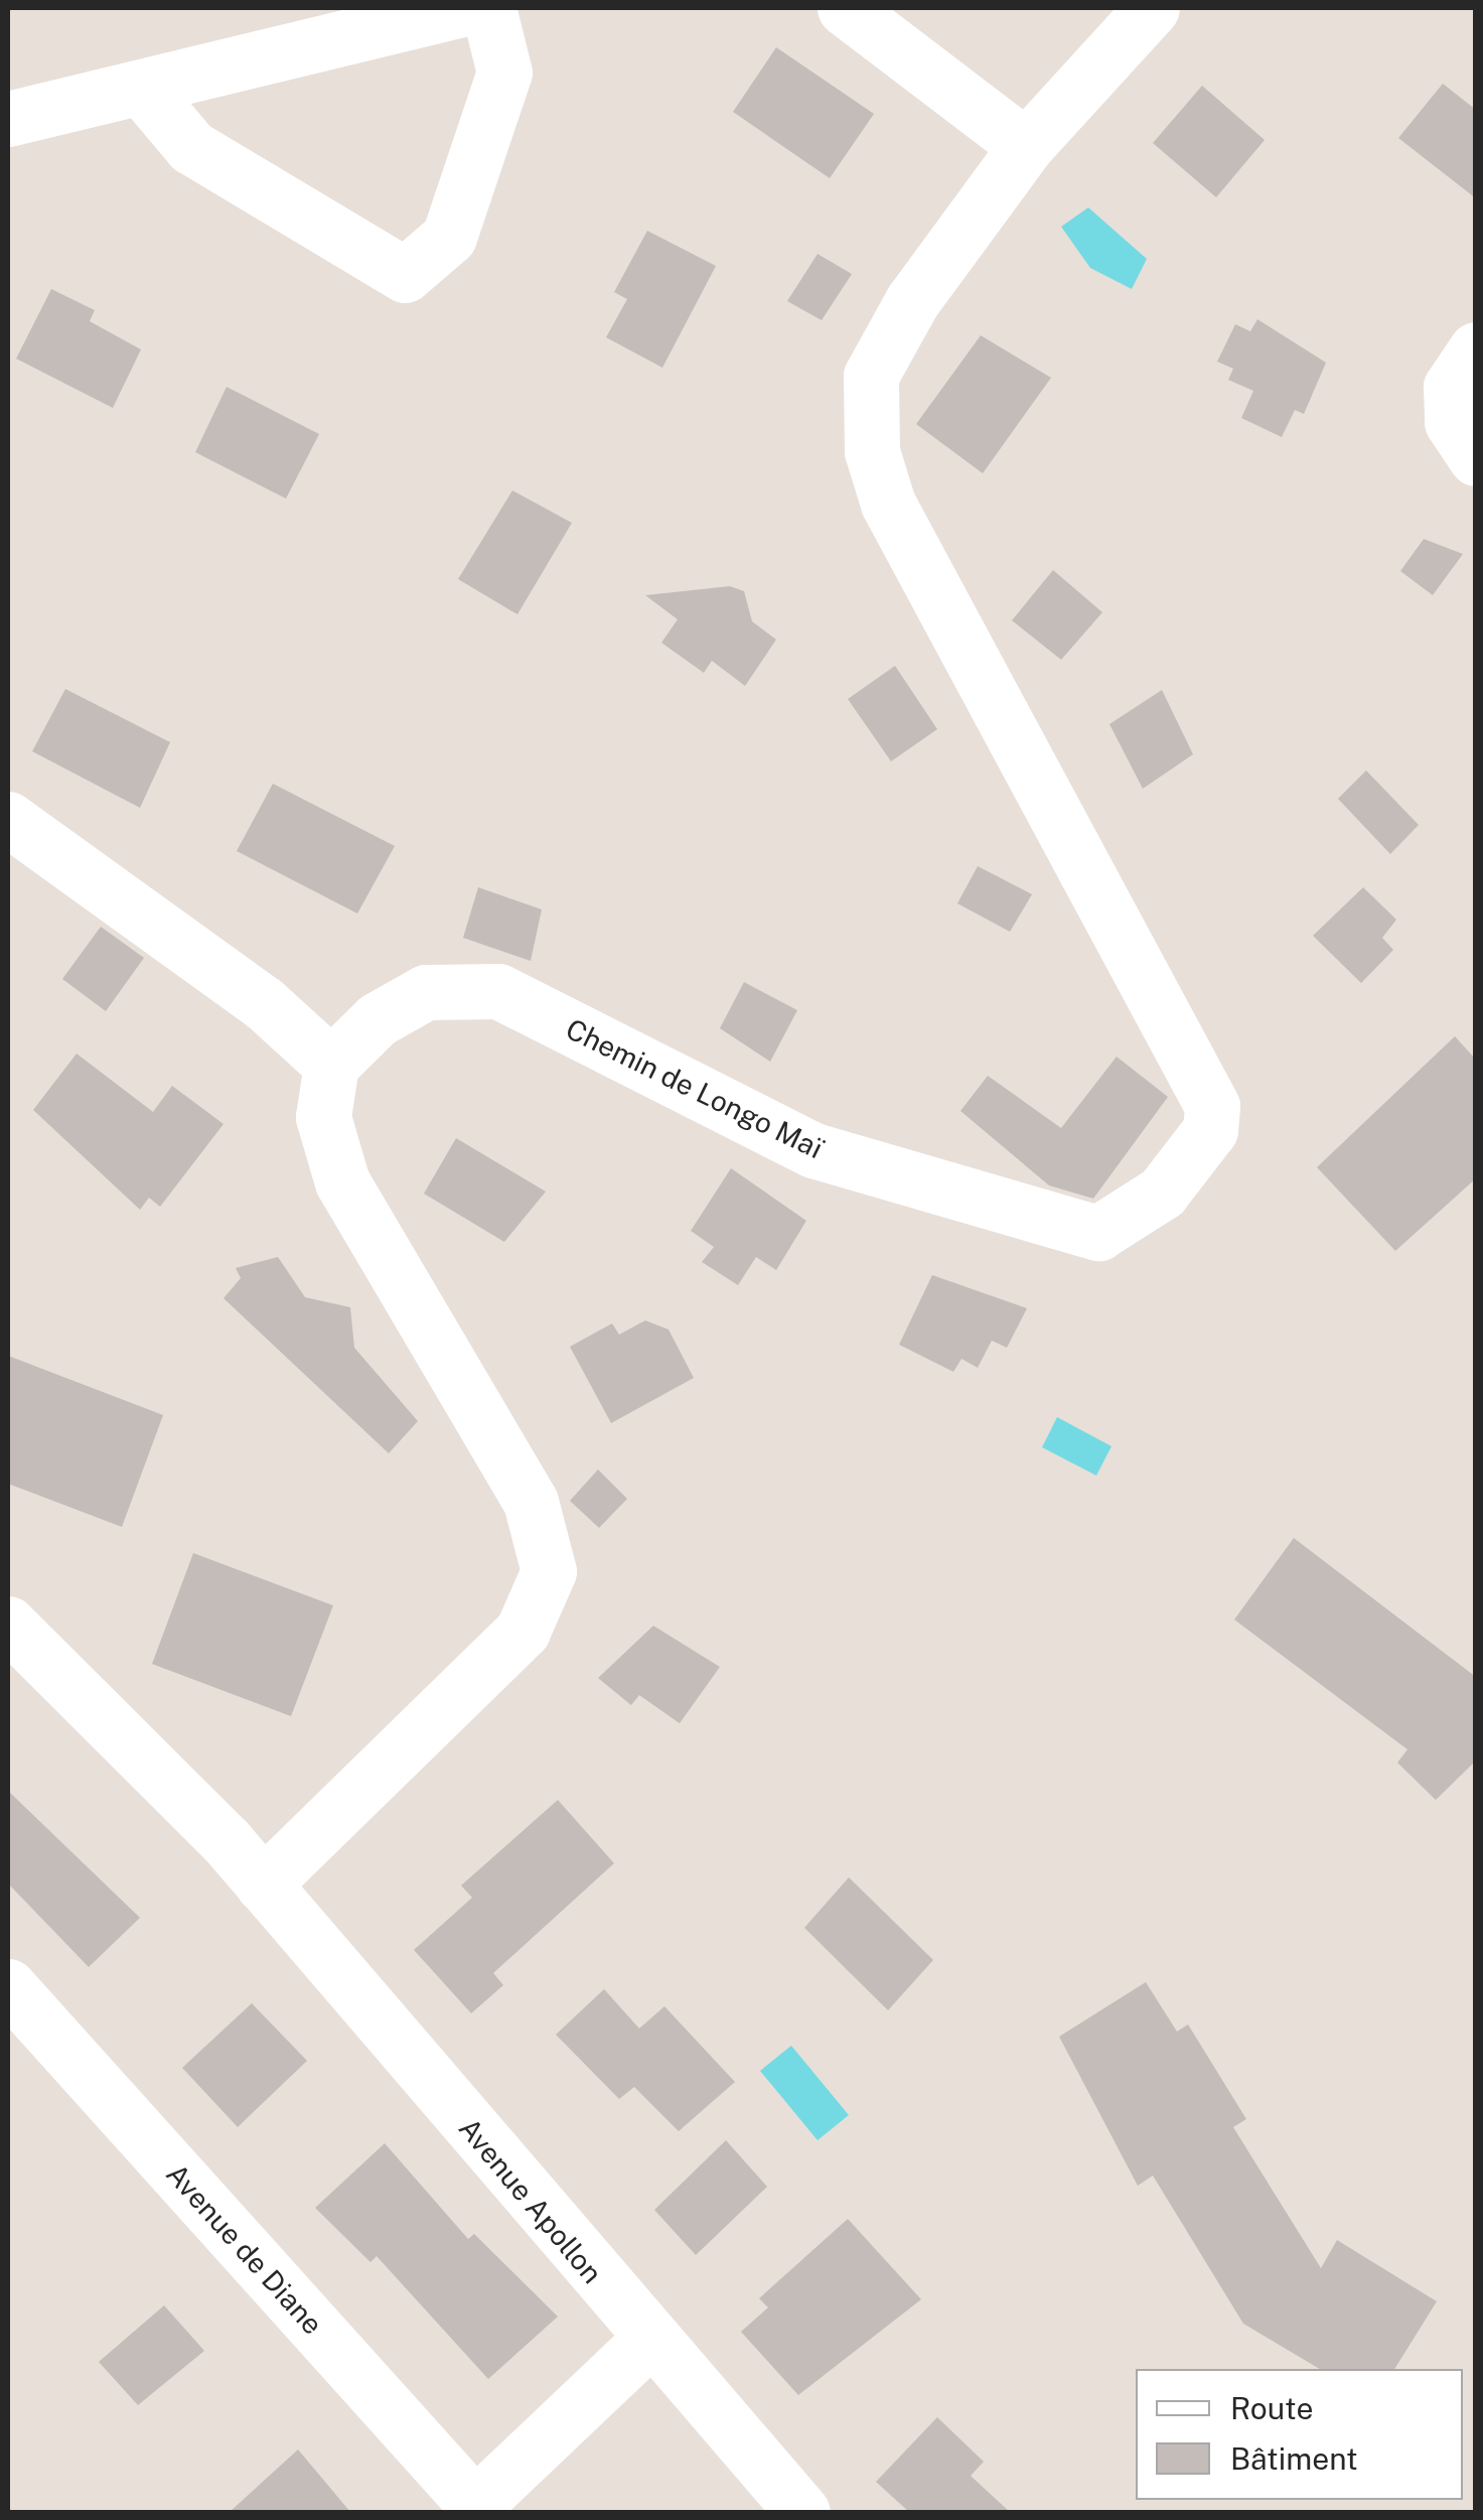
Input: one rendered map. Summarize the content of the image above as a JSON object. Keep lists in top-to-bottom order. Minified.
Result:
{"streets":{"street":["Chemin de Longo Maï","Avenue Apollon","Avenue de Diane"]},"legend":["Route","Bâtiment"]}
